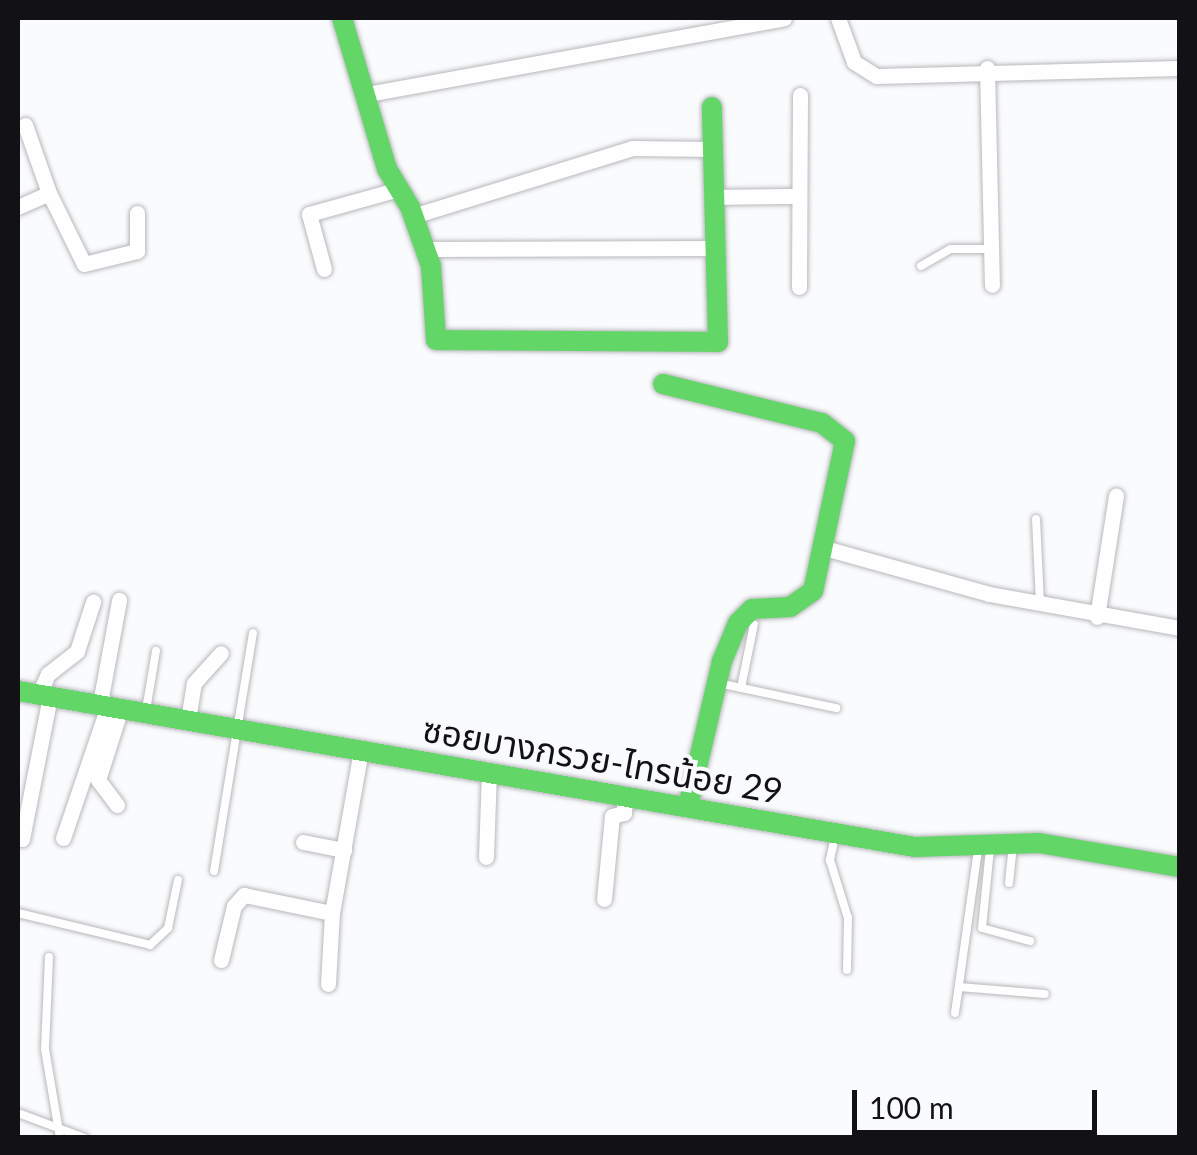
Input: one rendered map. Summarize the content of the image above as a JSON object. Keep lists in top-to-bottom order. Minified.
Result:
{"streets":{"street":["ซอยบางกรวย-ไทรน้อย 29"]},"scale_bar":"100 m"}
